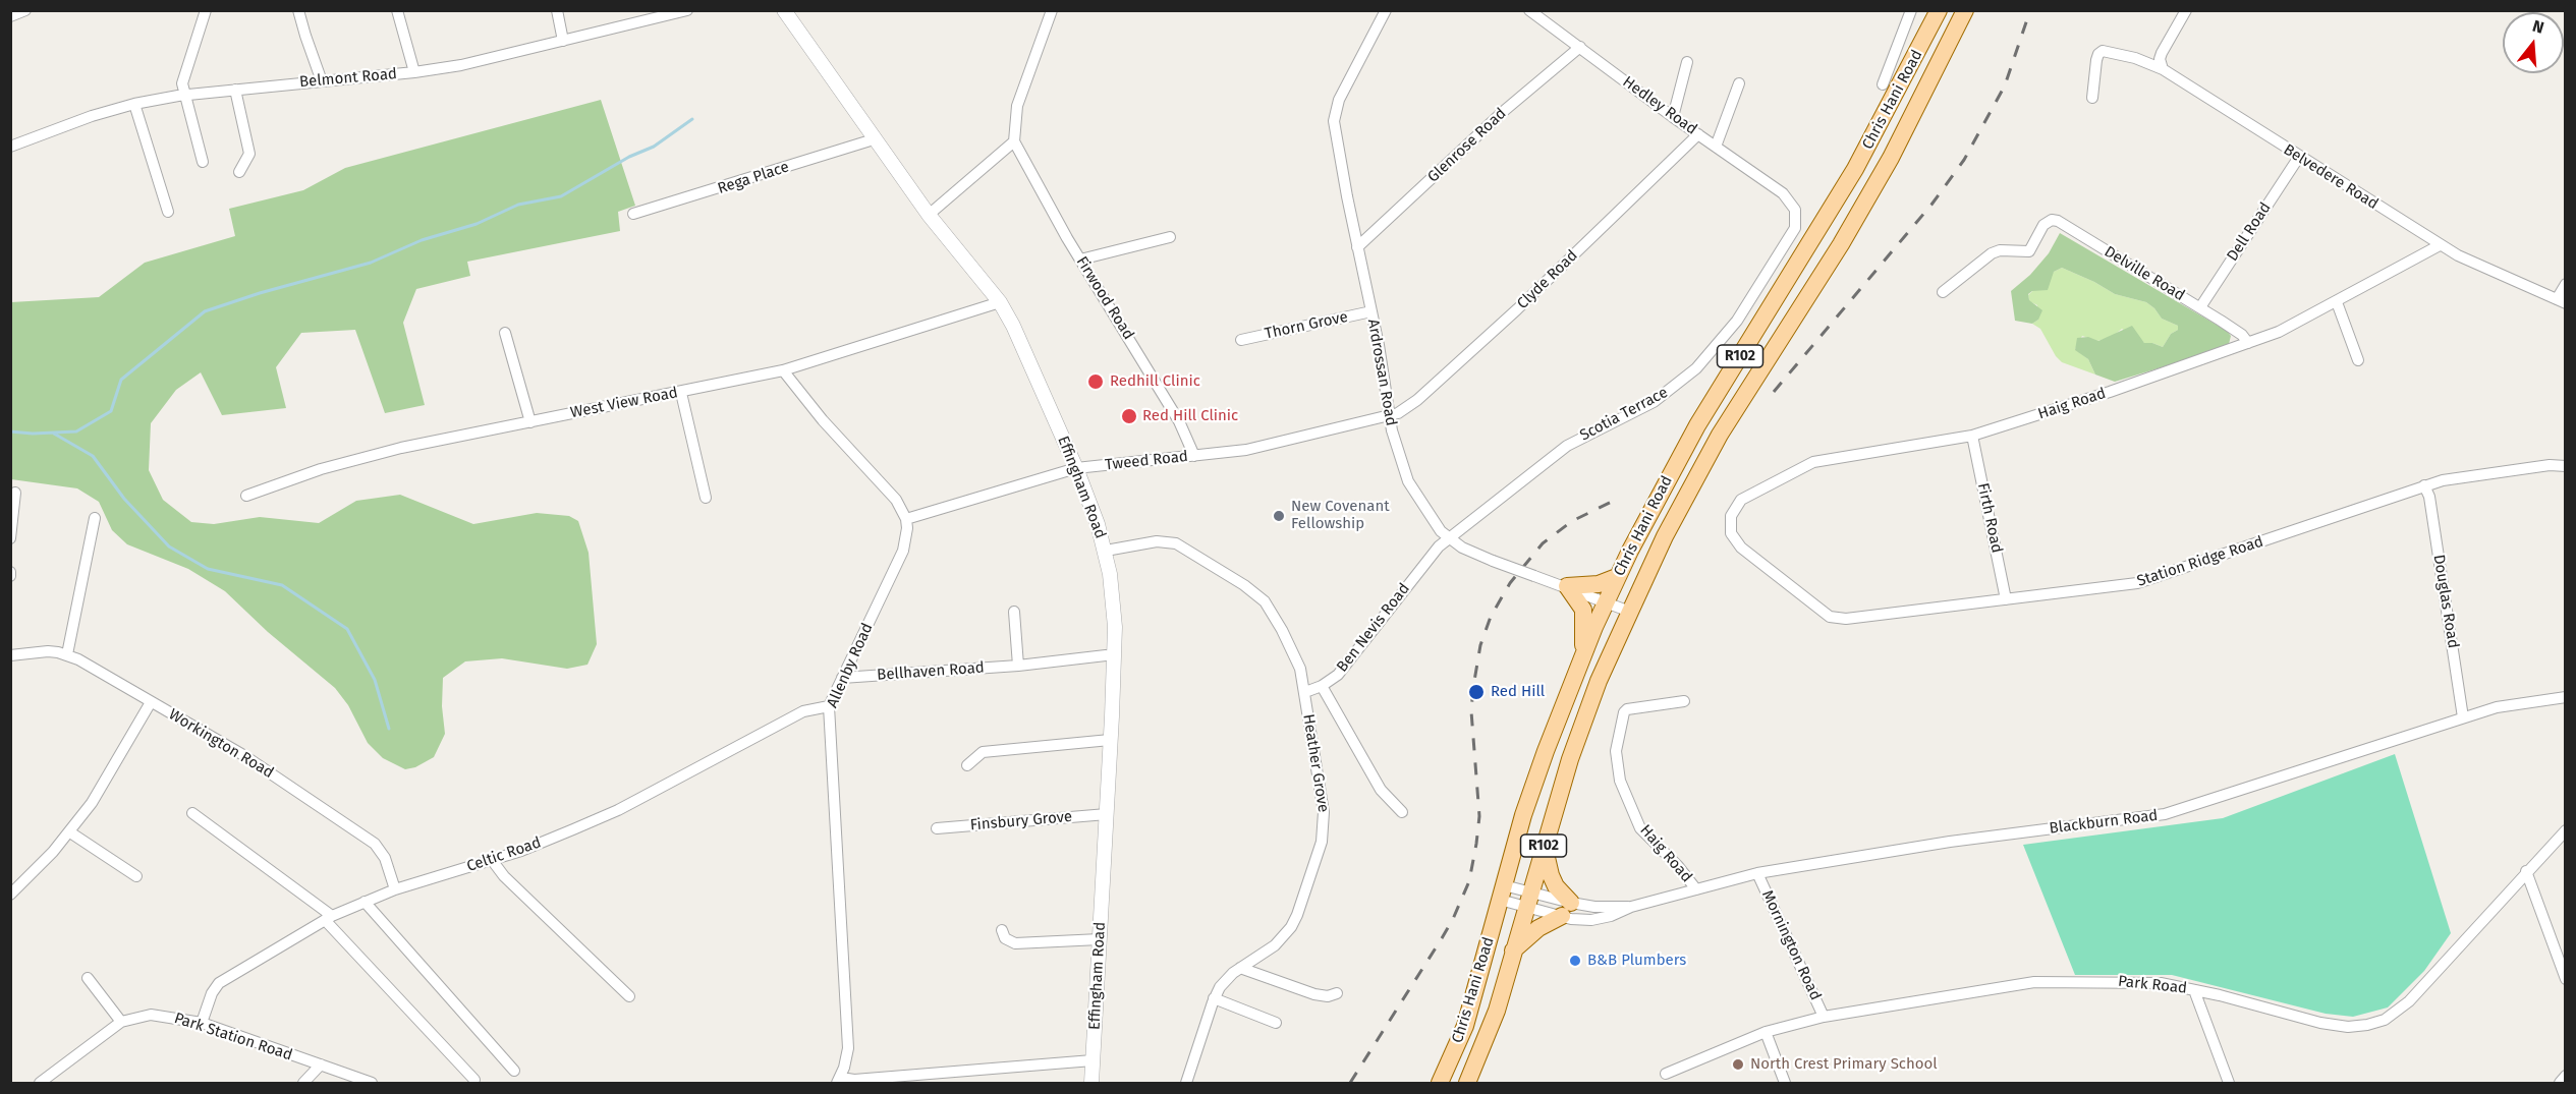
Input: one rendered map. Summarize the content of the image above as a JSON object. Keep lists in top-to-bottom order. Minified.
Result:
{"streets":{"main road":["Chris Hani Road","R102"],"street":["Belmont Road","Hedley Road","Glenrose Road","Belvedere Road","Rega Place","Dell Road","Delville Road","Clyde Road","Firwood Road","Thorn Grove","Ardrossan Road","West View Road","Haig Road","Scotia Terrace","Tweed Road","Effingham Road","Firth Road","Station Ridge Road","Douglas Road","Ben Nevis Road","Allenby Road","Bellhaven Road","Workington Road","Heather Grove","Finsbury Grove","Blackburn Road","Celtic Road","Mornington Road","Park Road","Park Station Road"]},"crossings":[["Chris Hani Road","Ardrossan Road"],["Chris Hani Road","Blackburn Road"],["Hedley Road","Glenrose Road"],["Hedley Road","Clyde Road"],["Hedley Road","Scotia Terrace"],["Glenrose Road","Ardrossan Road"],["Belvedere Road","Dell Road"],["Belvedere Road","Haig Road"],["Rega Place","Effingham Road"],["Dell Road","Delville Road"],["Delville Road","Haig Road"],["Clyde Road","Ardrossan Road"],["Clyde Road","Tweed Road"],["Firwood Road","Tweed Road"],["Thorn Grove","Ardrossan Road"],["Ardrossan Road","Scotia Terrace"],["Ardrossan Road","Tweed Road"],["Ardrossan Road","Ben Nevis Road"],["West View Road","Effingham Road"],["Haig Road","Firth Road"],["Haig Road","Station Ridge Road"],["Haig Road","Blackburn Road"],["Scotia Terrace","Ben Nevis Road"],["Tweed Road","Effingham Road"],["Tweed Road","Allenby Road"],["Effingham Road","Finsbury Grove"],["Firth Road","Station Ridge Road"],["Station Ridge Road","Douglas Road"],["Douglas Road","Blackburn Road"],["Ben Nevis Road","Heather Grove"],["Allenby Road","Bellhaven Road"],["Allenby Road","Celtic Road"],["Workington Road","Celtic Road"],["Blackburn Road","Mornington Road"],["Celtic Road","Park Station Road"],["Mornington Road","Park Road"]],"places":["Redhill Clinic","Red Hill Clinic","New Covenant Fellowship","Red Hill","B&B Plumbers","North Crest Primary School"],"north":"top"}
